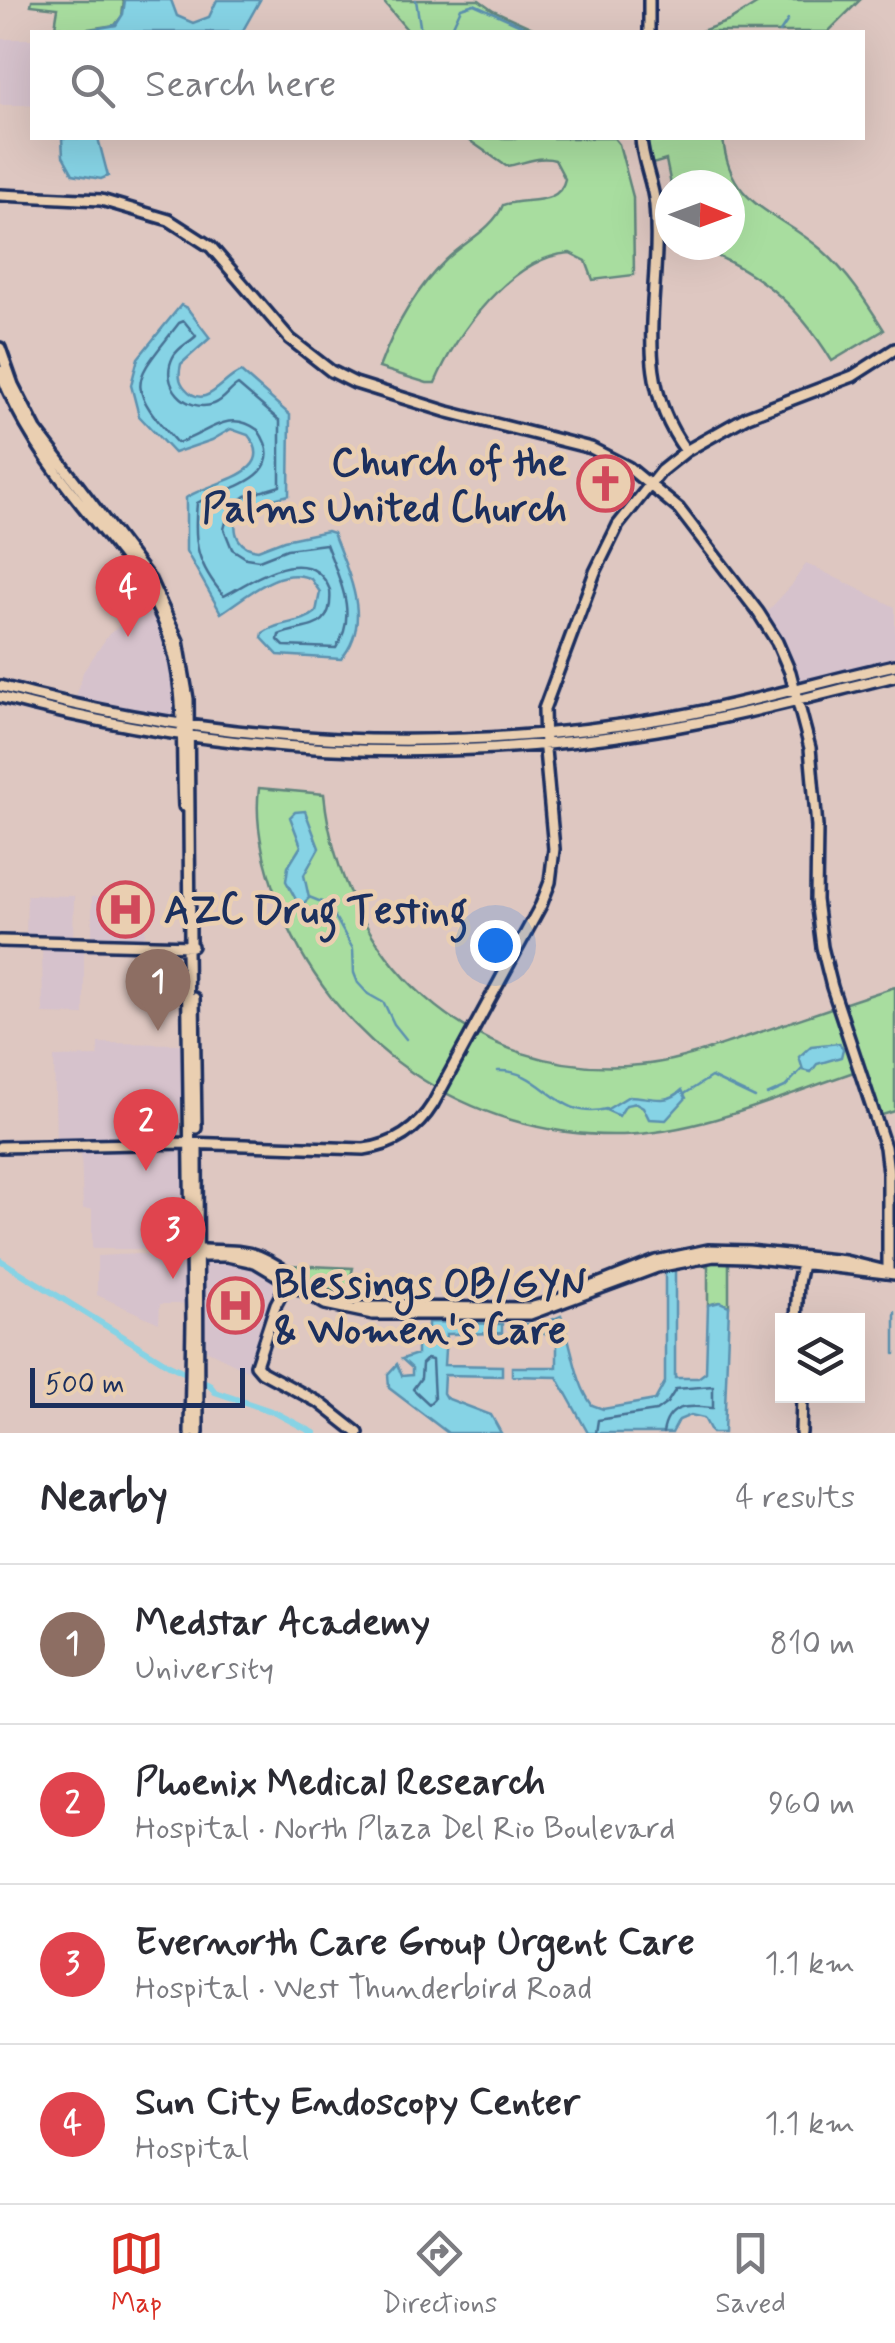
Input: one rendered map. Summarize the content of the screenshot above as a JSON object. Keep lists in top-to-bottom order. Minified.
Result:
{"places":{"church":["Church of the Palms United Church"],"hospital":["AZC Drug Testing","Blessings OB/GYN & Women's Care"]},"scale_bar":"500 m","north":"right","page":{"search":"Search here","pins":["4","1","2","3"],"scale":"500 m","heading":["Nearby","4 results"],"list":[{"mark":"1","name":"Medstar Academy","note":"University","value":"810 m"},{"mark":"2","name":"Phoenix Medical Research","note":"Hospital · North Plaza Del Rio Boulevard","value":"960 m"},{"mark":"3","name":"Evernorth Care Group Urgent Care","note":"Hospital · West Thunderbird Road","value":"1.1 km"},{"mark":"4","name":"Sun City Endoscopy Center","note":"Hospital","value":"1.1 km"}],"nav":["Map","Directions","Saved"]}}
